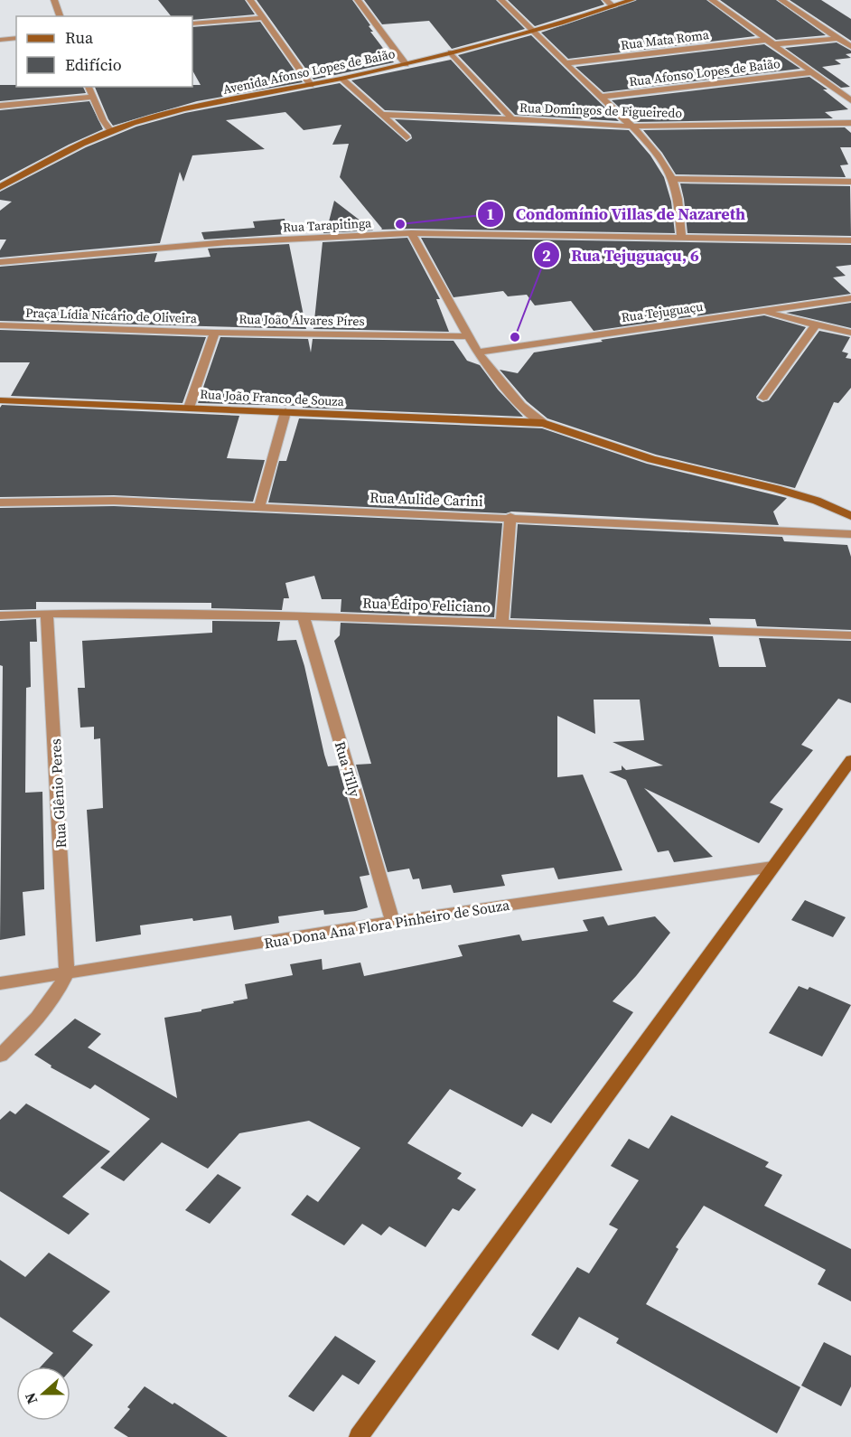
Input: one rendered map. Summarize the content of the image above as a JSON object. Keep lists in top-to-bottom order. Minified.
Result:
{"streets":{"street":["Rua Mata Roma","Avenida Afonso Lopes de Baião","Rua Afonso Lopes de Baião","Rua Domingos de Figueiredo","Rua Tarapitinga","Rua Tejuguaçu","Praça Lídia Nicário de Oliveira","Rua João Álvares Píres","Rua João Franco de Souza","Rua Aulide Carini","Rua Édipo Feliciano","Rua Tilly","Rua Glênio Peres","Rua Dona Ana Flora Pinheiro de Souza"]},"crossings":[["Praça Lídia Nicário de Oliveira","Rua João Álvares Píres"],["Rua Édipo Feliciano","Rua Tilly"],["Rua Édipo Feliciano","Rua Glênio Peres"],["Rua Tilly","Rua Dona Ana Flora Pinheiro de Souza"],["Rua Glênio Peres","Rua Dona Ana Flora Pinheiro de Souza"]],"places":["Condomínio Villas de Nazareth","Rua Tejuguaçu, 6"],"legend":["Rua","Edifício"],"north":"left"}
